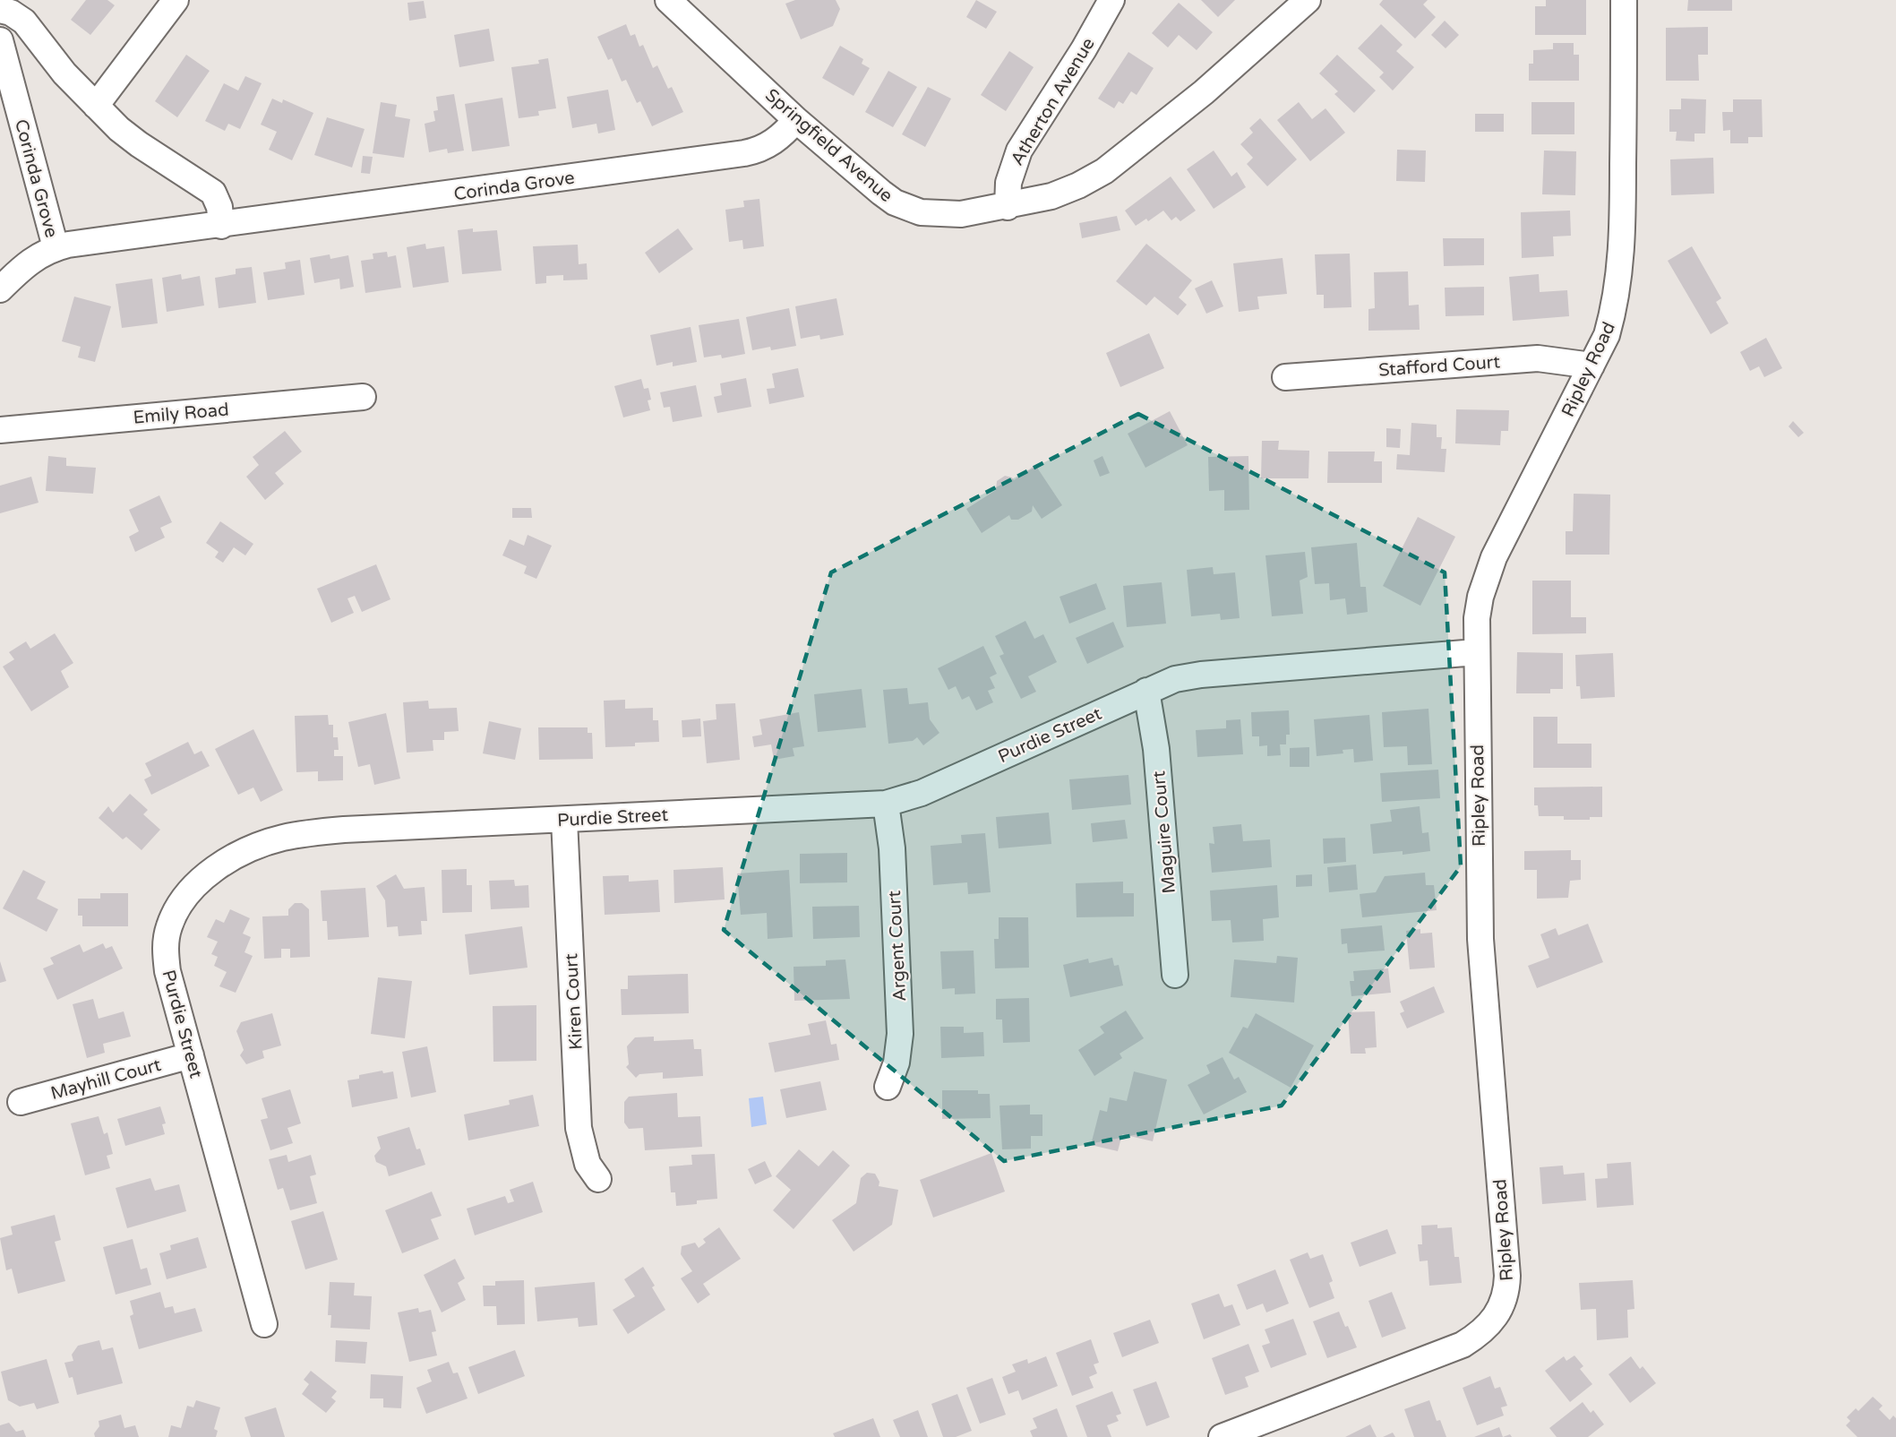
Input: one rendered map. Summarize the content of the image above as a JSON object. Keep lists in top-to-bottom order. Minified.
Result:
{"streets":{"street":["Atherton Avenue","Springfield Avenue","Corinda Grove","Stafford Court","Ripley Road","Emily Road","Purdie Street","Maguire Court","Argent Court","Kiren Court","Mayhill Court"]},"crossings":[["Atherton Avenue","Springfield Avenue"],["Springfield Avenue","Corinda Grove"],["Stafford Court","Ripley Road"],["Ripley Road","Purdie Street"],["Purdie Street","Maguire Court"],["Purdie Street","Argent Court"],["Purdie Street","Kiren Court"],["Purdie Street","Mayhill Court"]]}
